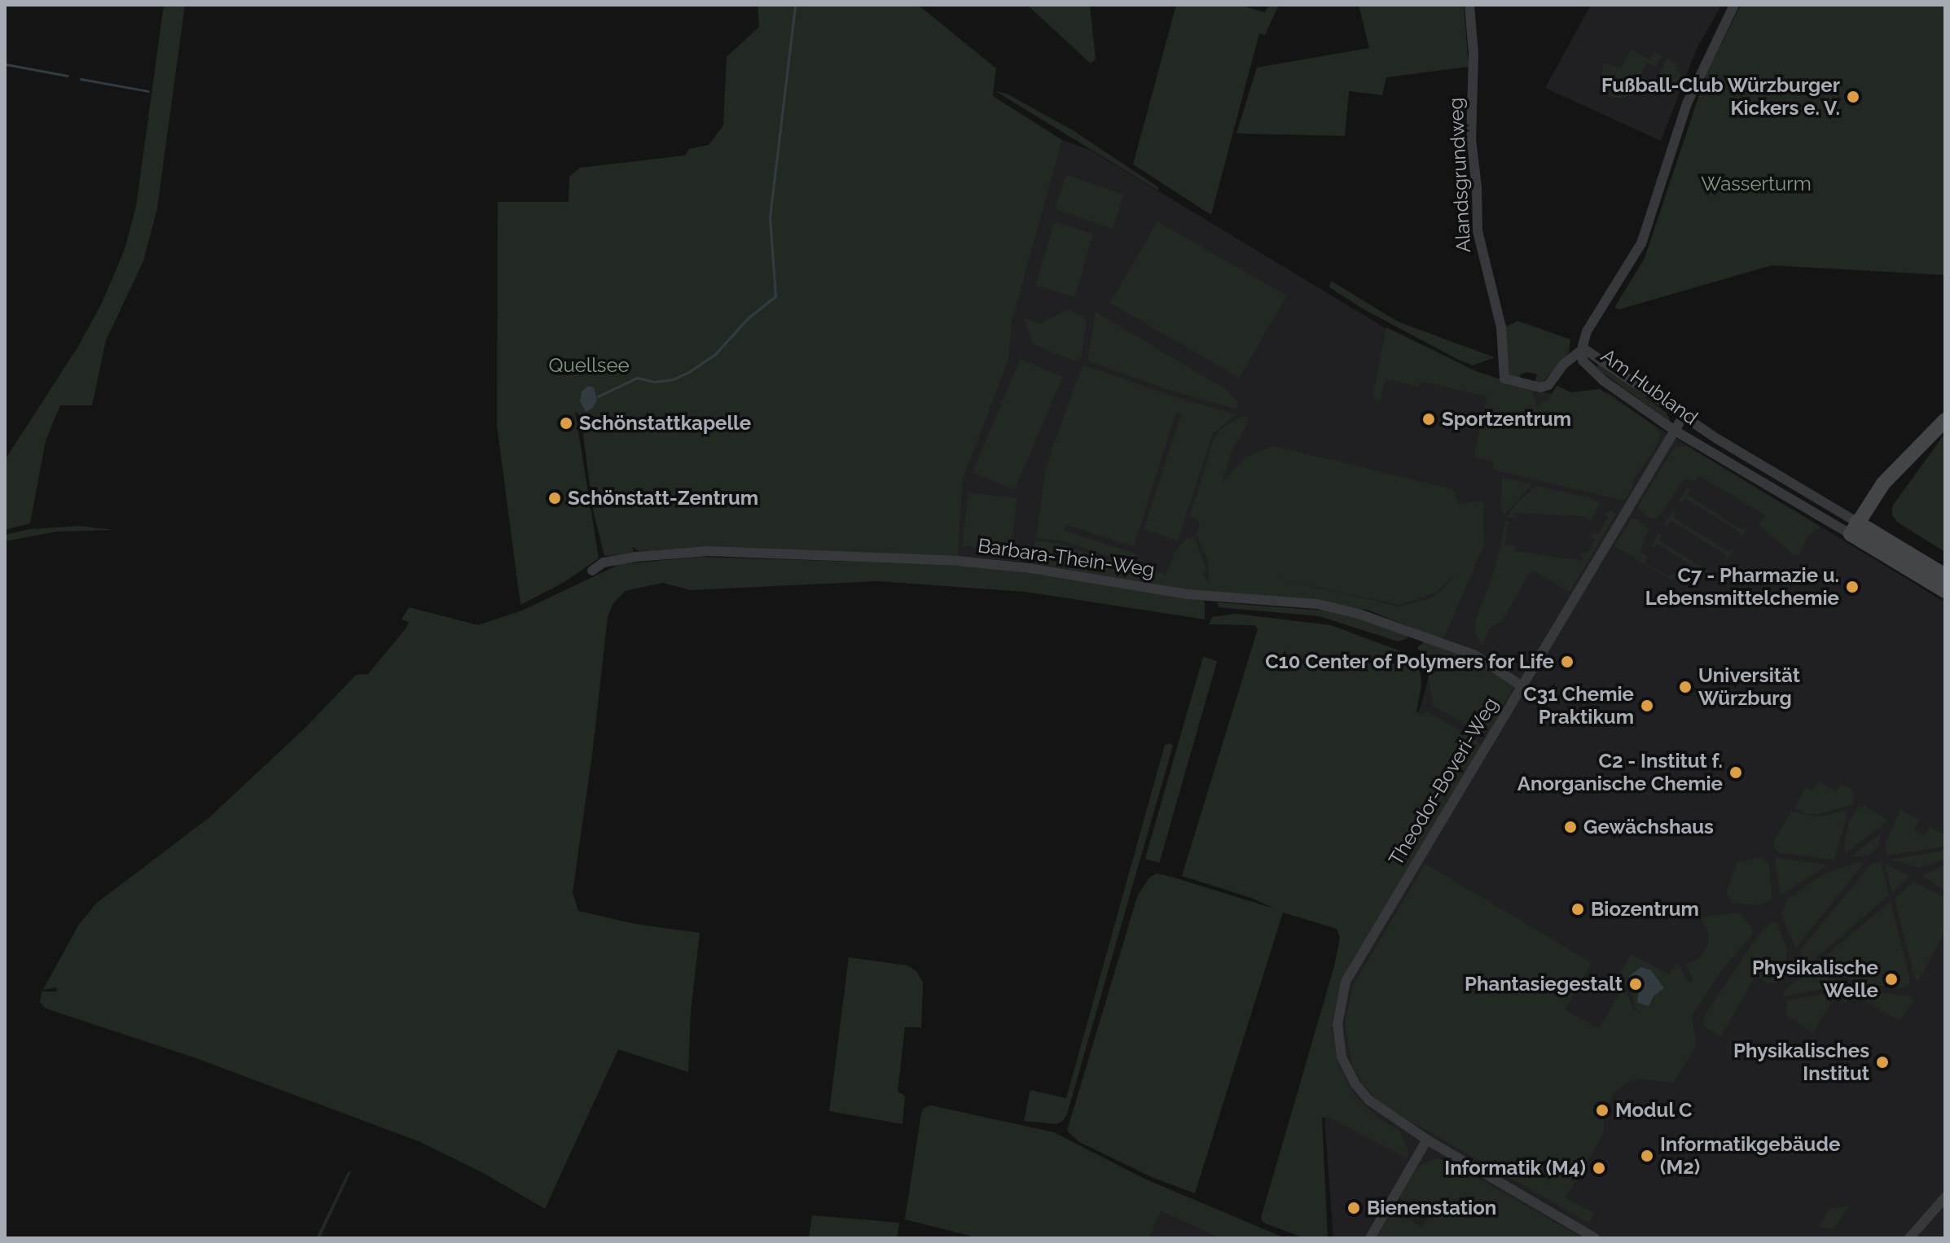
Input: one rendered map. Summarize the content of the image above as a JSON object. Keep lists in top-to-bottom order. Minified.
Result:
{"streets":{"street":["Alandsgrundweg","Am Hubland","Barbara-Thein-Weg","Theodor-Boveri-Weg"]},"crossings":[["Alandsgrundweg","Am Hubland"],["Am Hubland","Theodor-Boveri-Weg"],["Barbara-Thein-Weg","Theodor-Boveri-Weg"]],"parks":["Wasserturm","Quellsee"],"places":["Fußball-Club Würzburger Kickers e. V.","Sportzentrum","Schönstattkapelle","Schönstatt-Zentrum","C7 - Pharmazie u. Lebensmittelchemie","C10 Center of Polymers for Life","Universität Würzburg","C31 Chemie Praktikum","C2 - Institut f. Anorganische Chemie","Gewächshaus","Biozentrum","Physikalische Welle","Phantasiegestalt","Physikalisches Institut","Modul C","Informatikgebäude (M2)","Informatik (M4)","Bienenstation"]}
